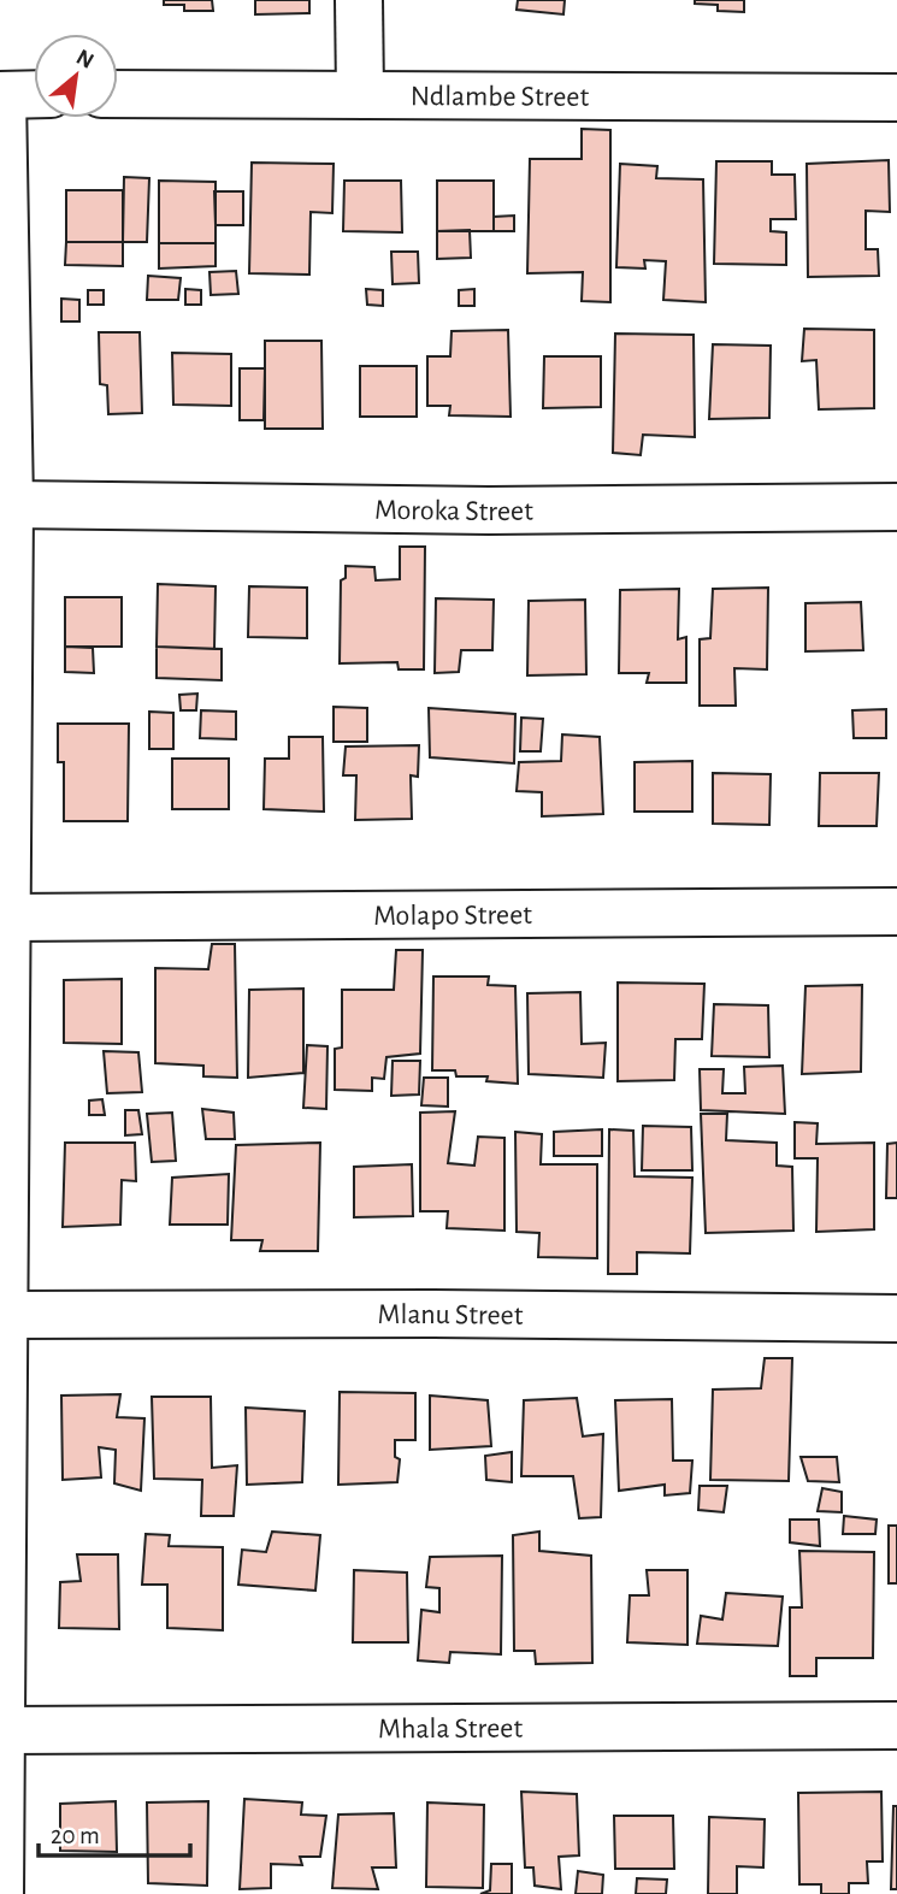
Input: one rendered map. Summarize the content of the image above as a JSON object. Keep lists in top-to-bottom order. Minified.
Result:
{"streets":{"street":["Ndlambe Street","Moroka Street","Molapo Street","Mlanu Street","Mhala Street"]},"scale_bar":"20 m","north":"top right"}
